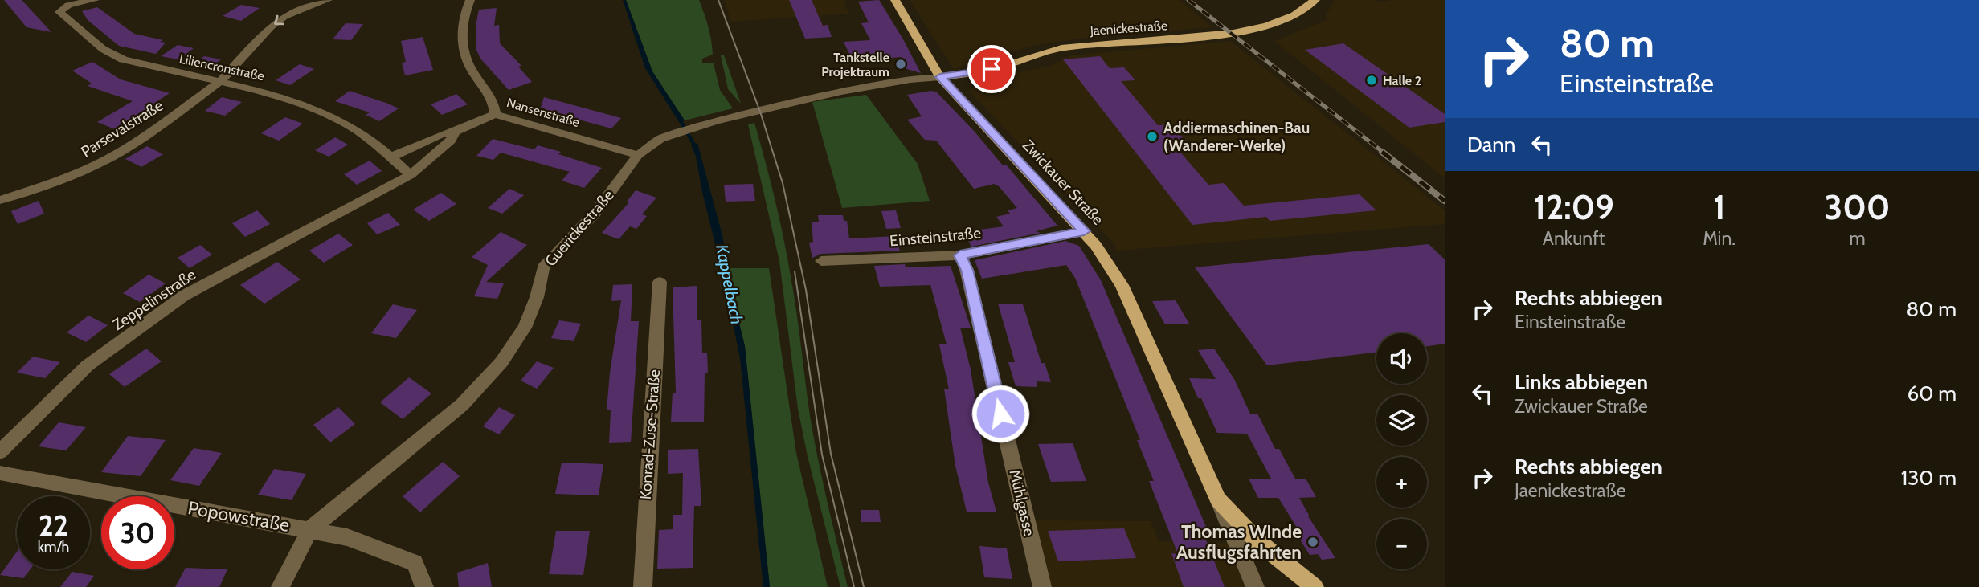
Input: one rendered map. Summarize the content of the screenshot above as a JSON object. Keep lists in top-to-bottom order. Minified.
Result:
{"streets":{"main road":["Jaenickestraße","Zwickauer Straße"],"street":["Liliencronstraße","Nansenstraße","Parsevalstraße","Guerickestraße","Einsteinstraße","Zeppelinstraße","Konrad-Zuse-Straße","Mühlgasse","Popowstraße"]},"crossings":[["Jaenickestraße","Zwickauer Straße"],["Jaenickestraße","Guerickestraße"],["Liliencronstraße","Parsevalstraße"],["Liliencronstraße","Zeppelinstraße"],["Nansenstraße","Guerickestraße"],["Nansenstraße","Zeppelinstraße"],["Zwickauer Straße","Guerickestraße"],["Zwickauer Straße","Einsteinstraße"],["Guerickestraße","Popowstraße"],["Einsteinstraße","Mühlgasse"]],"water":["Kappelbach"],"places":["Tankstelle Projektraum","Halle 2","Addiermaschinen-Bau (Wanderer-Werke)","Thomas Winde Ausflugsfahrten"],"page":{"turn":["80 m","Einsteinstraße"],"then":"Dann","eta":["12:09","Ankunft","1","Min.","300","m"],"list":[{"name":"Rechts abbiegen","note":"Einsteinstraße","value":"80 m"},{"name":"Links abbiegen","note":"Zwickauer Straße","value":"60 m"},{"name":"Rechts abbiegen","note":"Jaenickestraße","value":"130 m"}],"map_buttons":["+","−"],"speed":"22 km/h","limit":"30"}}
